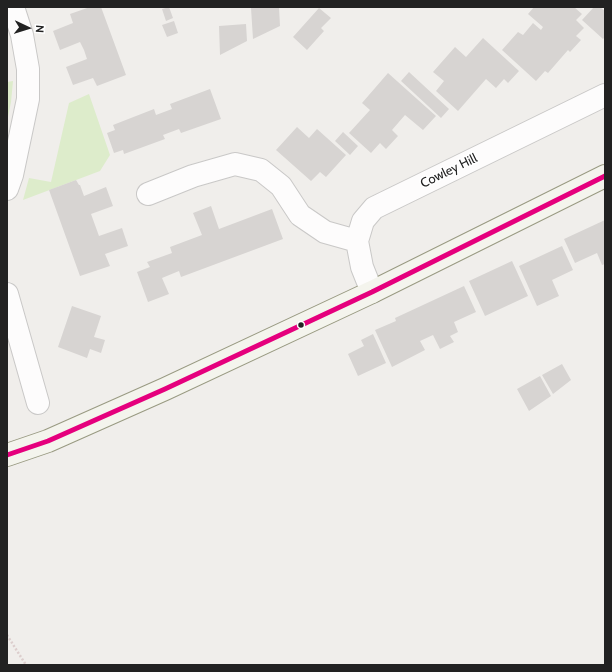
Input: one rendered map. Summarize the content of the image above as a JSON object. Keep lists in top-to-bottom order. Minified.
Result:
{"streets":{"street":["Cowley Hill"]},"north":"right"}
